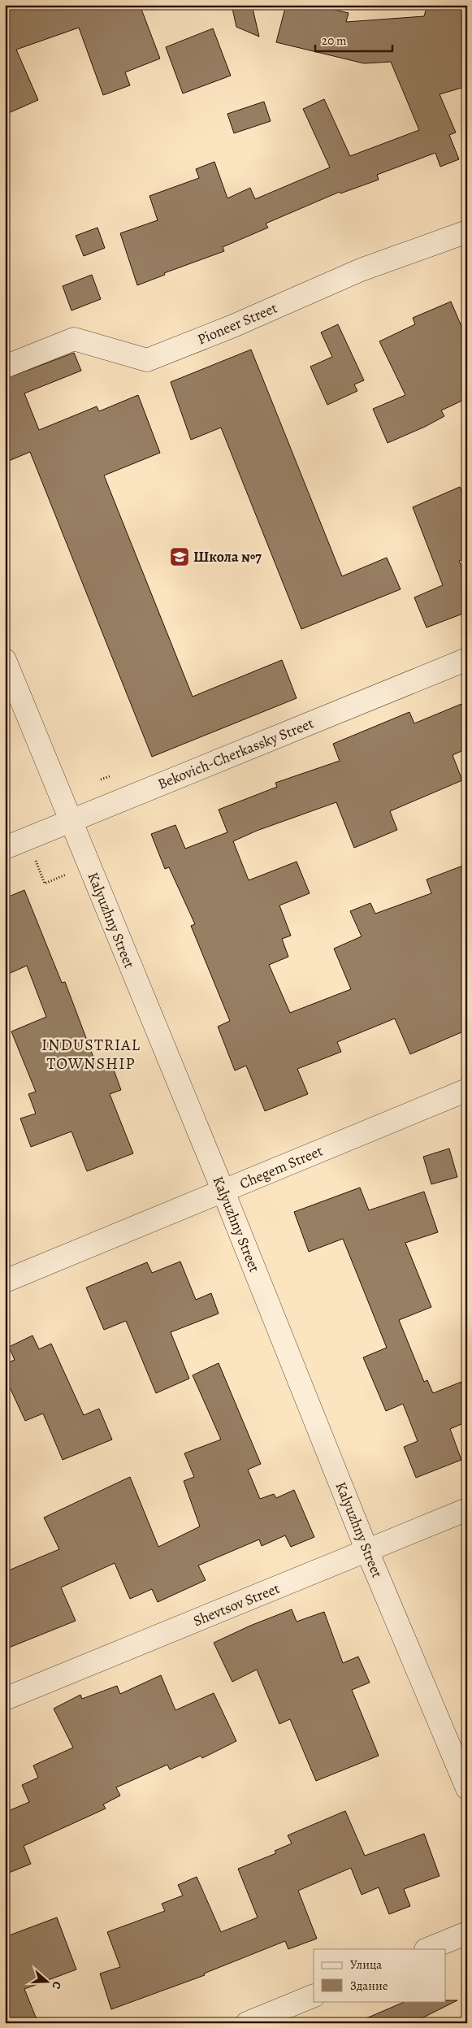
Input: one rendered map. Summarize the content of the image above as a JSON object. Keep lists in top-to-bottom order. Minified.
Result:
{"streets":{"street":["Pioneer Street","Bekovich-Cherkassky Street","Kalyuzhny Street","Chegem Street","Shevtsov Street"]},"crossings":[["Bekovich-Cherkassky Street","Kalyuzhny Street"],["Kalyuzhny Street","Chegem Street"],["Kalyuzhny Street","Shevtsov Street"]],"districts":["INDUSTRIAL TOWNSHIP"],"places":{"school or university":["Школа №7"]},"legend":["Улица","Здание"],"scale_bar":"20 m","north":"right"}
